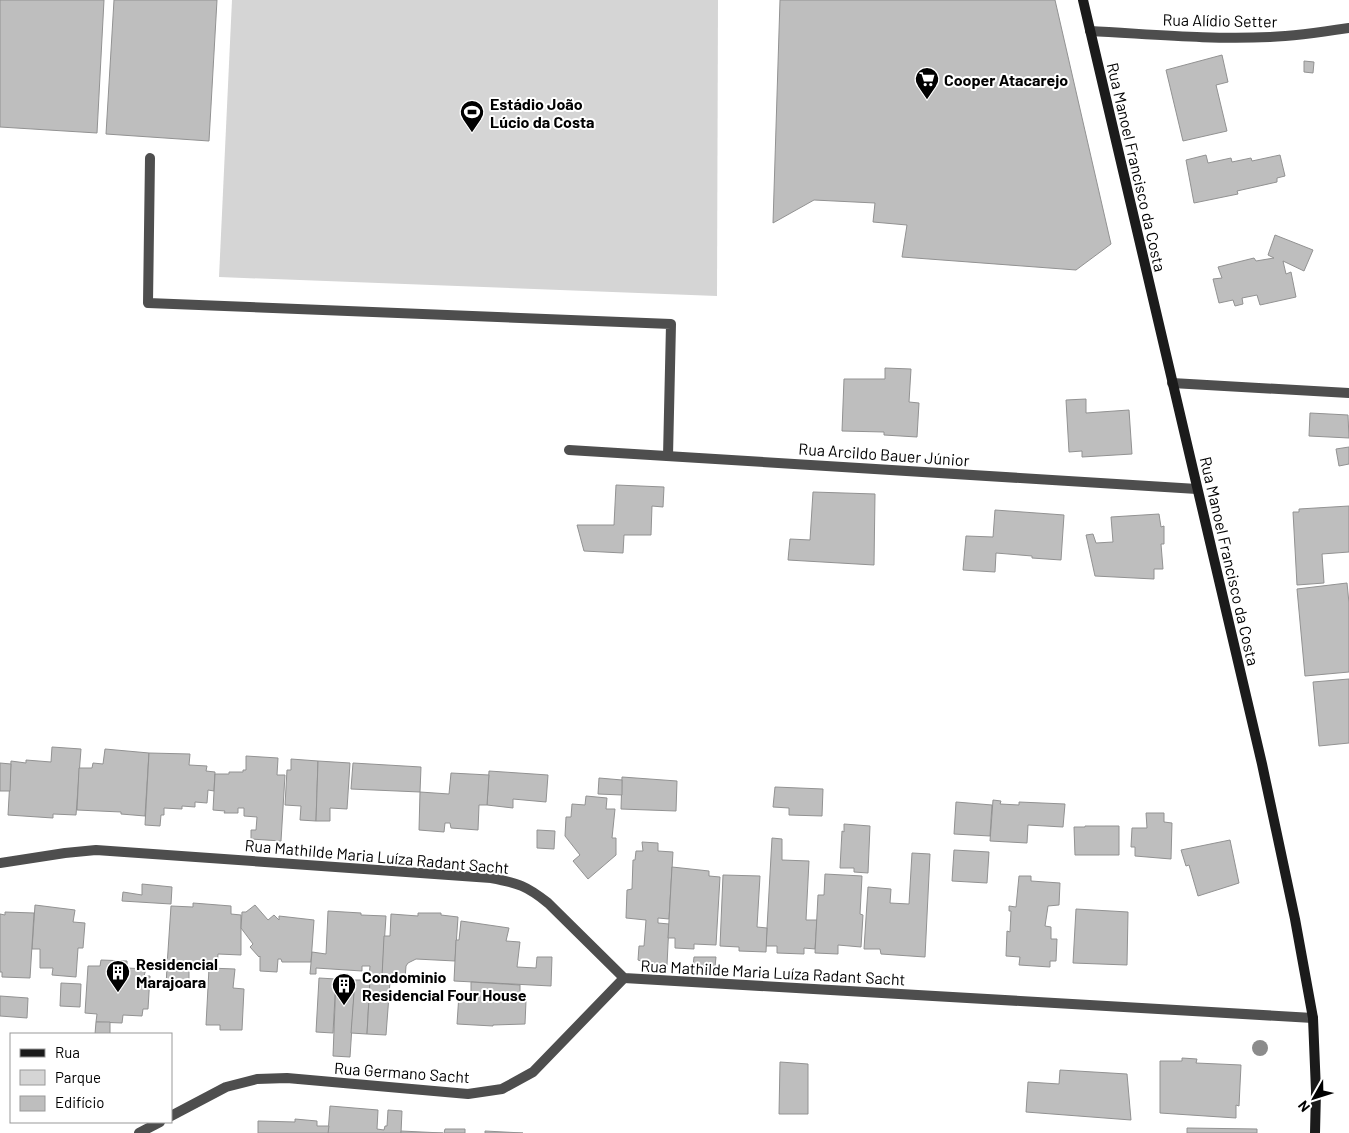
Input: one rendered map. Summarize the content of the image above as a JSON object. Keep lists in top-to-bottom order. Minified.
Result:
{"streets":{"main road":["Rua Manoel Francisco da Costa"],"street":["Rua Alídio Setter","Rua Arcildo Bauer Júnior","Rua Mathilde Maria Luíza Radant Sacht","Rua Germano Sacht"]},"crossings":[["Rua Alídio Setter","Rua Manoel Francisco da Costa"],["Rua Manoel Francisco da Costa","Rua Arcildo Bauer Júnior"],["Rua Manoel Francisco da Costa","Rua Mathilde Maria Luíza Radant Sacht"],["Rua Mathilde Maria Luíza Radant Sacht","Rua Germano Sacht"]],"places":{"supermarket":["Cooper Atacarejo"],"sports":["Estádio João Lúcio da Costa"],"building":["Residencial Marajoara","Condominio Residencial Four House"]},"legend":["Rua","Parque","Edifício"],"north":"bottom left"}
